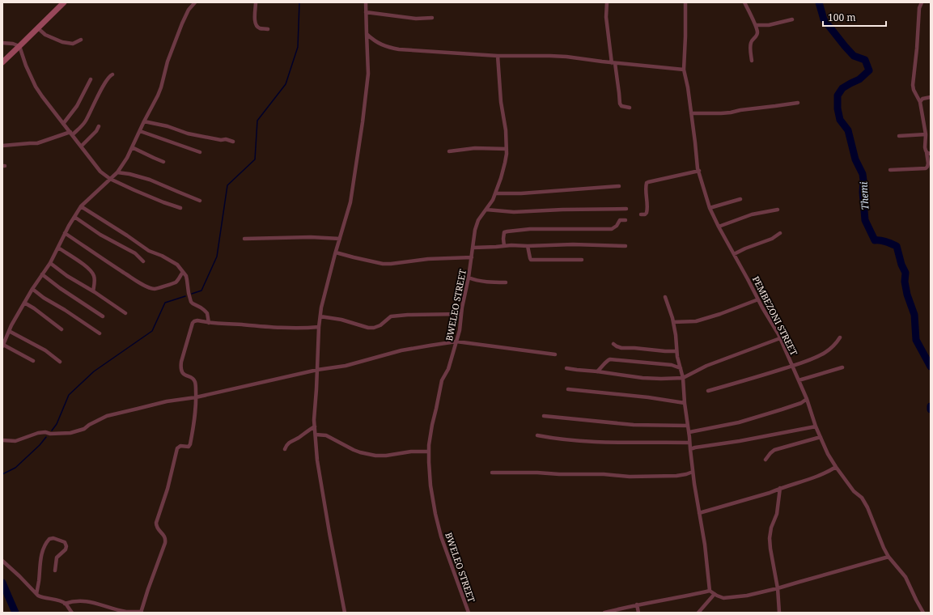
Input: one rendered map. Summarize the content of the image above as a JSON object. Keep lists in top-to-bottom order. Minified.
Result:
{"streets":{"street":["BWELEO STREET","PEMBEZONI STREET"]},"water":["Themi"],"scale_bar":"100 m"}
